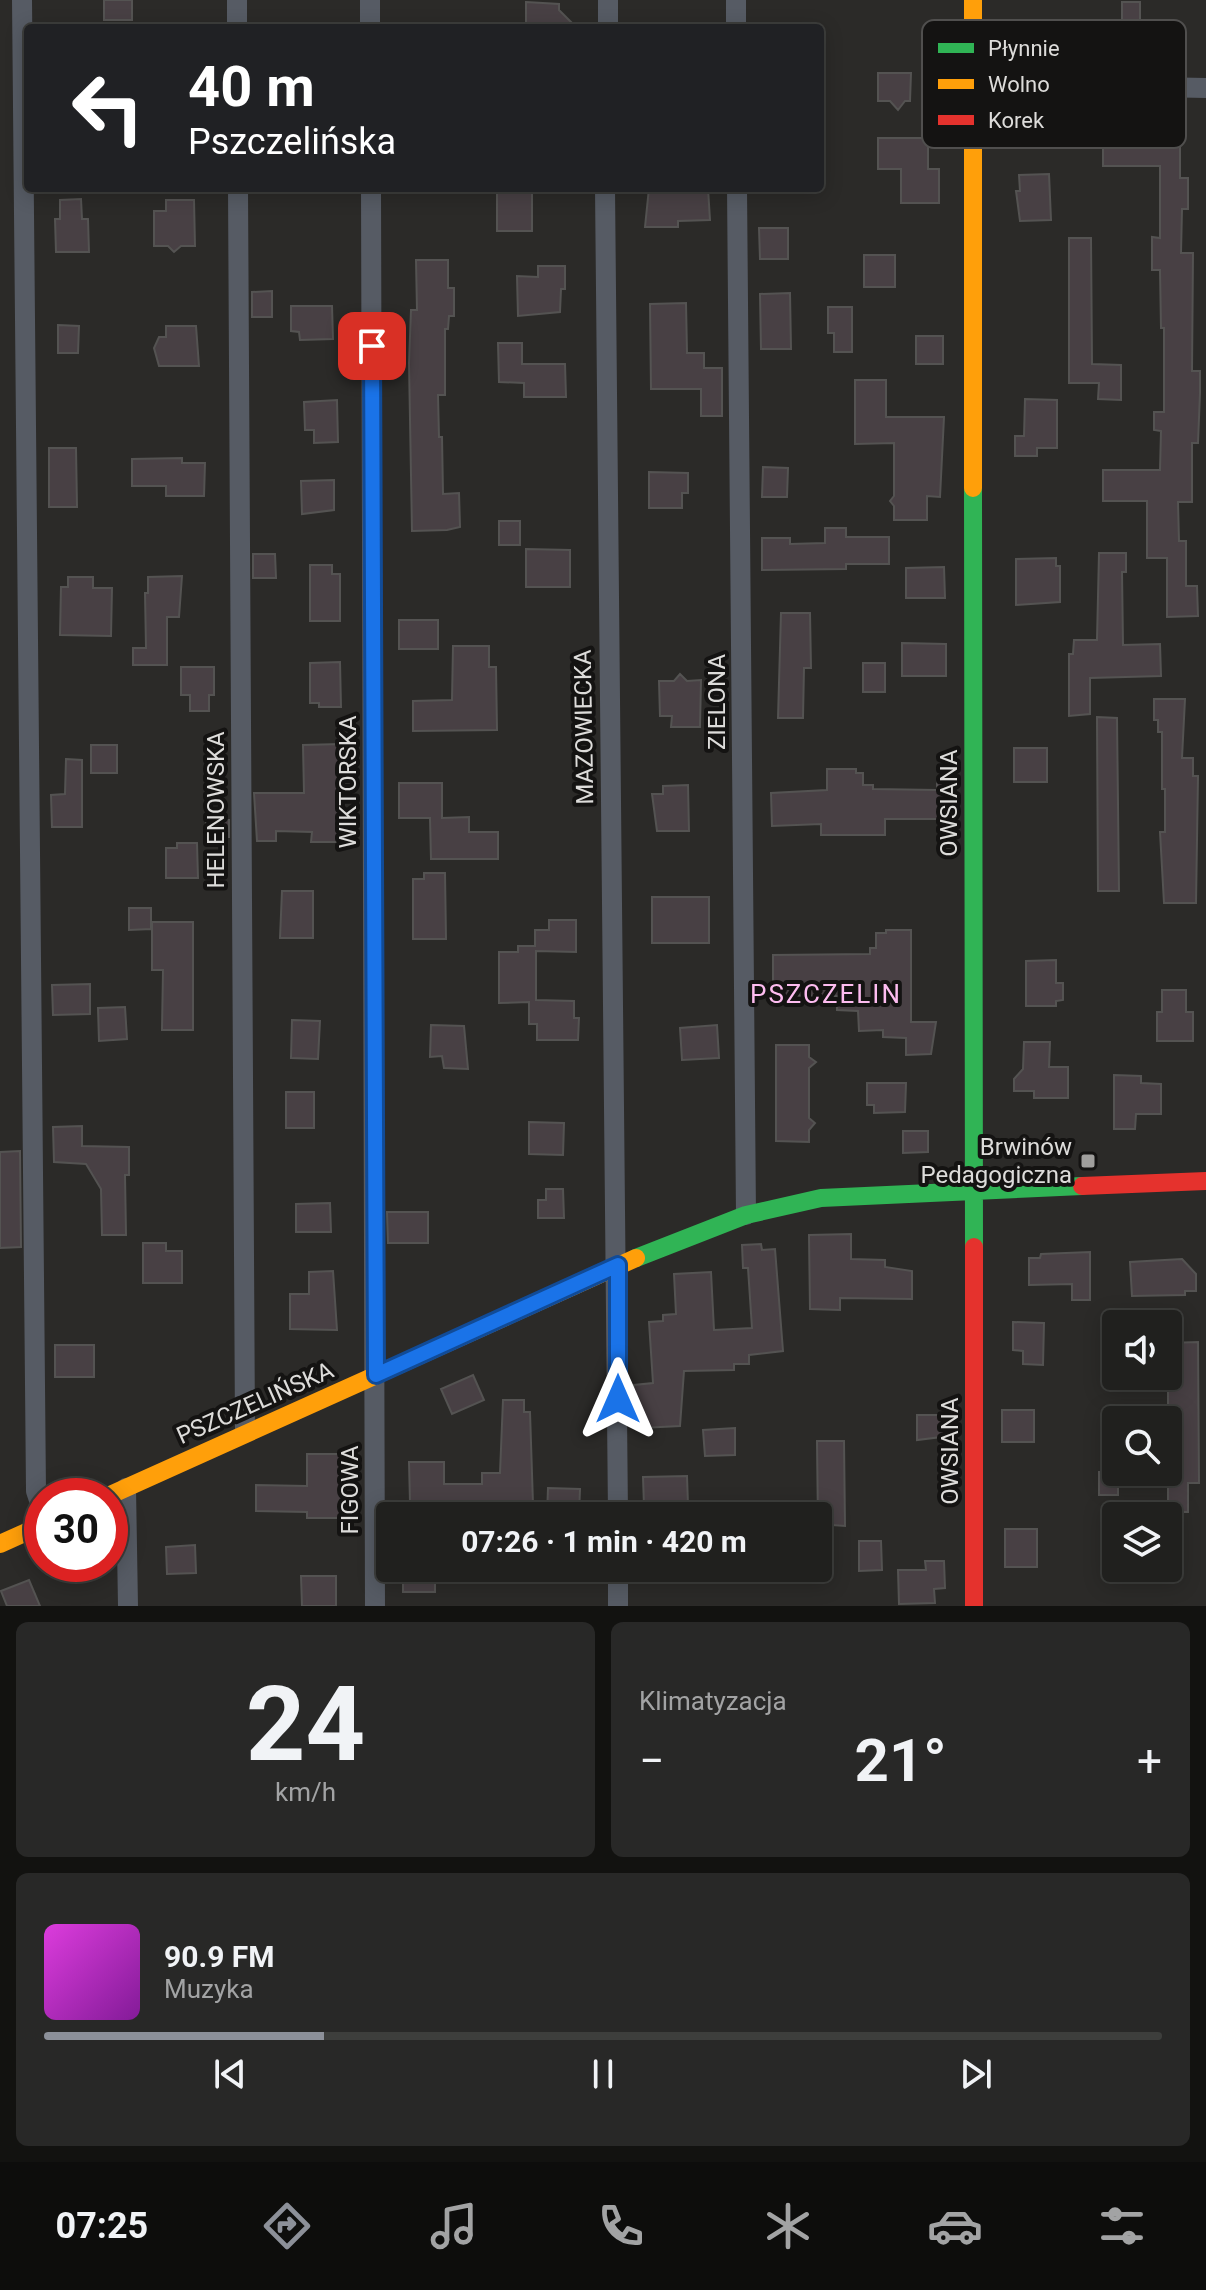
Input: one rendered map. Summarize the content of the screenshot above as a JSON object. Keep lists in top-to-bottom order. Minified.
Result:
{"streets":{"street":["ZIELONA","MAZOWIECKA","WIKTORSKA","OWSIANA","HELENOWSKA","PSZCZELIŃSKA","FIGOWA"]},"crossings":[["ZIELONA","PSZCZELIŃSKA"],["MAZOWIECKA","PSZCZELIŃSKA"],["WIKTORSKA","PSZCZELIŃSKA"],["WIKTORSKA","FIGOWA"],["OWSIANA","PSZCZELIŃSKA"],["HELENOWSKA","PSZCZELIŃSKA"],["PSZCZELIŃSKA","FIGOWA"]],"districts":["PSZCZELIN"],"places":{"transit":["Brwinów Pedagogiczna"]},"legend":["Płynnie","Wolno","Korek"],"page":{"turn":["40 m","Pszczelińska"],"limit":"30","trip":"07:26 · 1 min · 420 m","tile":[["24","km/h"],"Klimatyzacja"],"heat":["−","21°","+"],"song":["90.9 FM","Muzyka"],"tabs":"07:25"}}
